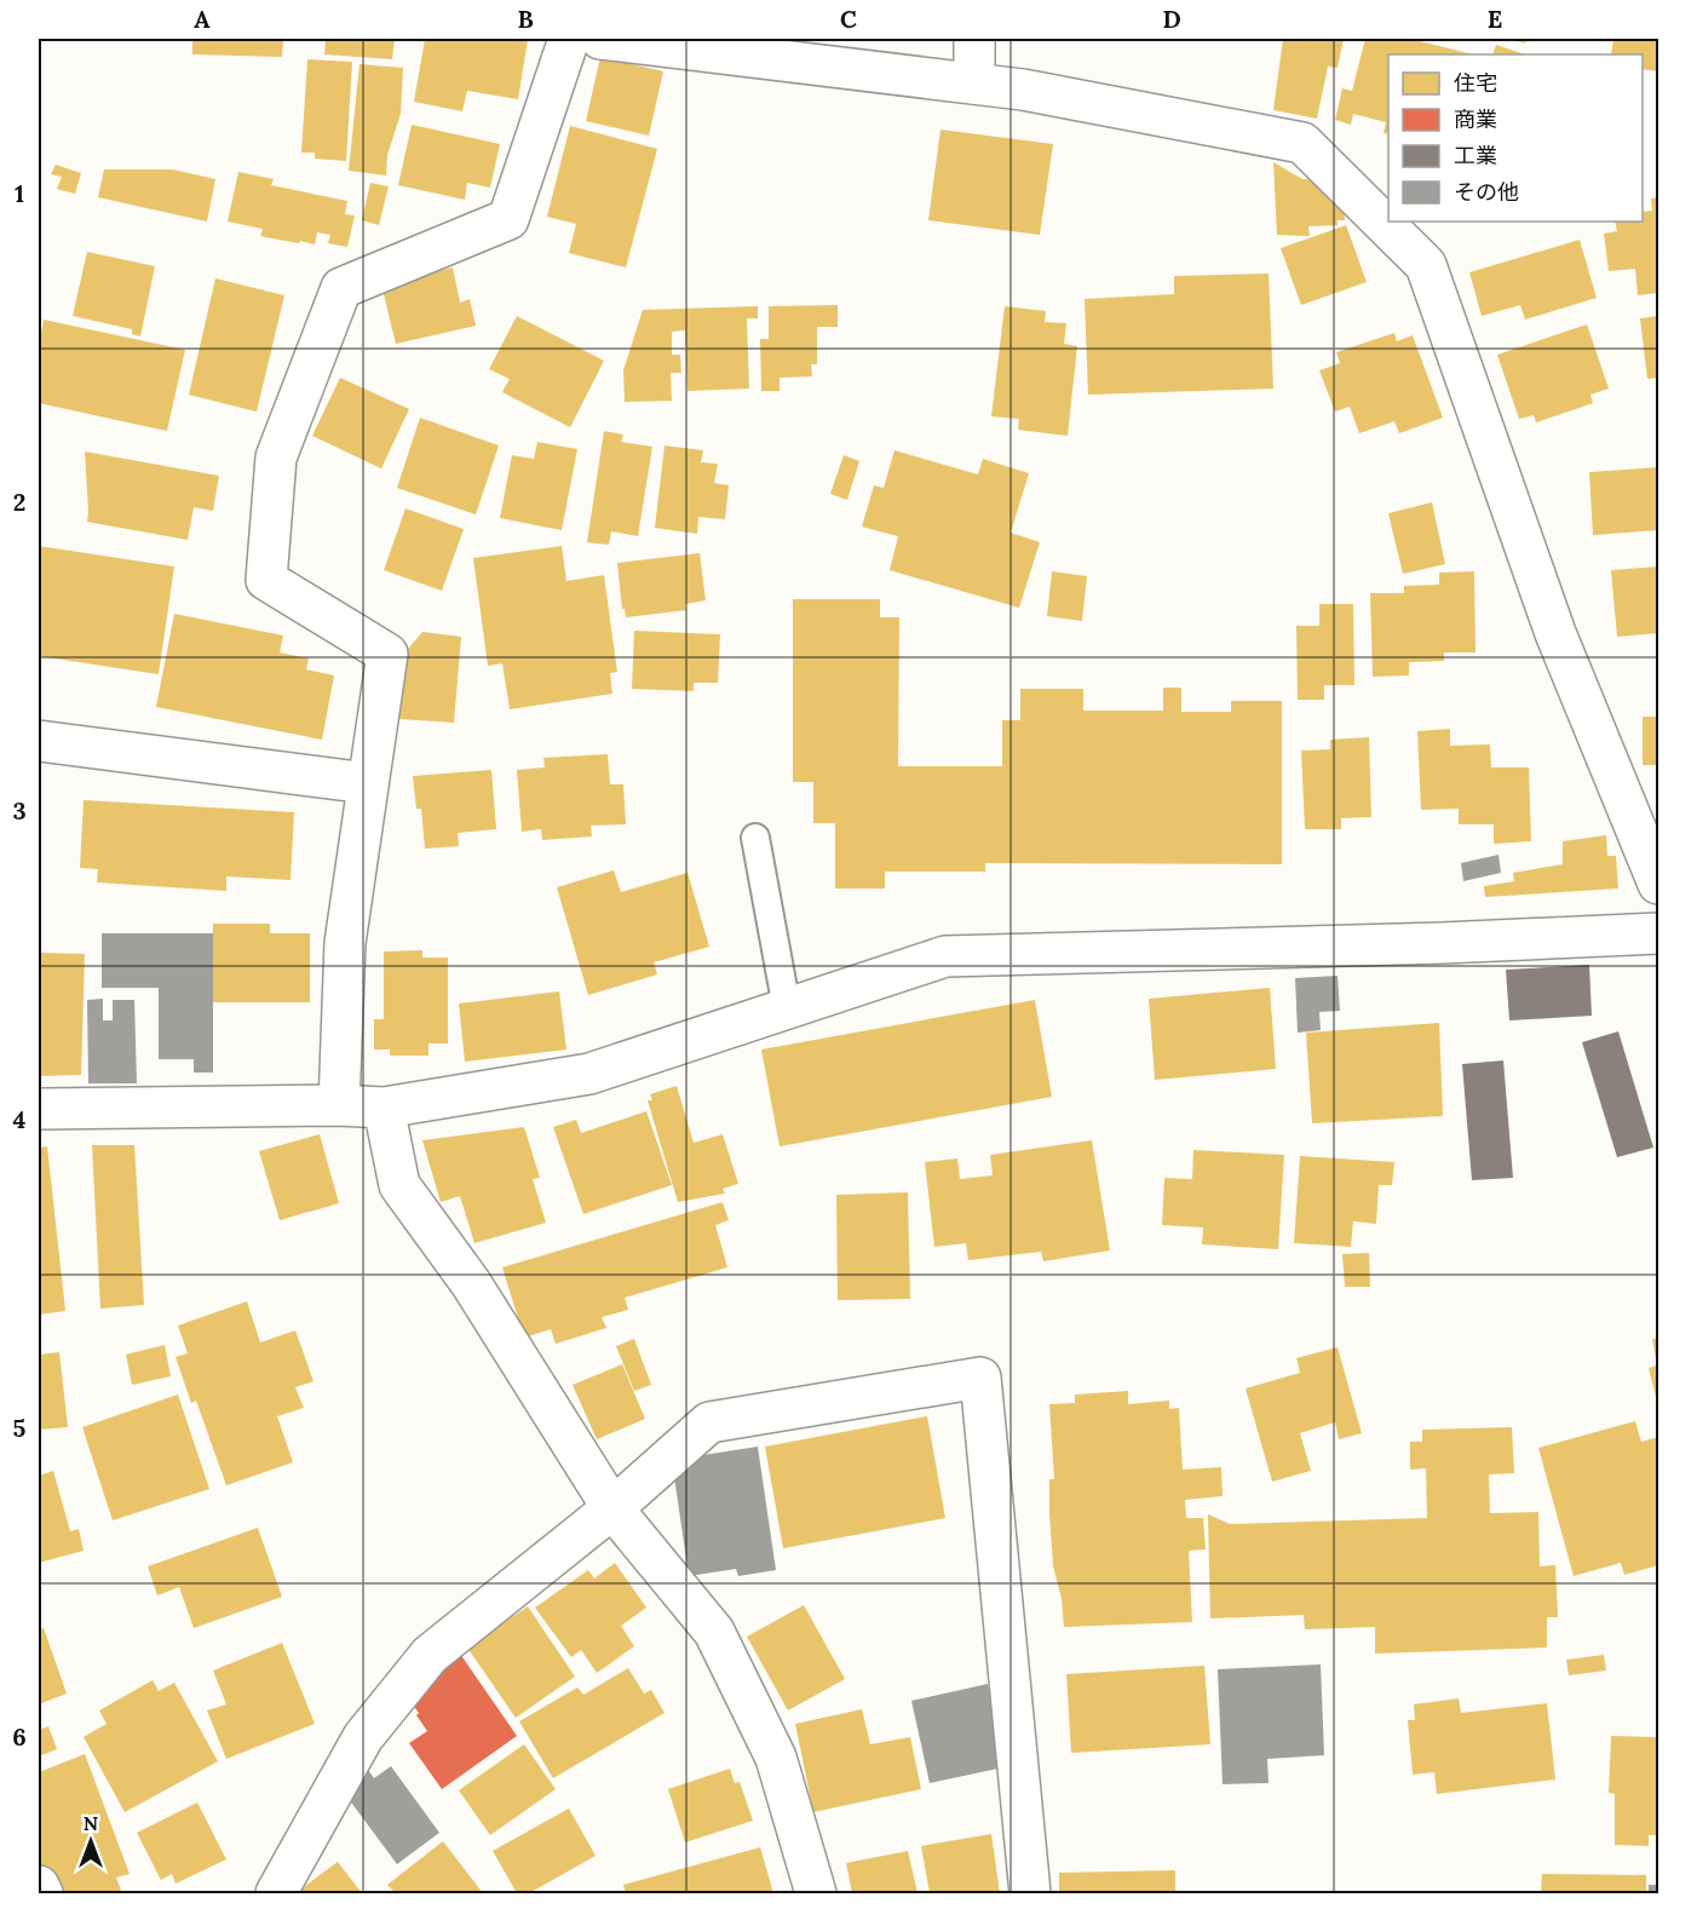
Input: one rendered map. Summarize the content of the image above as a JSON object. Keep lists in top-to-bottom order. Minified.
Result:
{"legend":["住宅","商業","工業","その他"],"north":"top","grid":{"columns":["A","B","C","D","E"],"rows":["1","2","3","4","5","6"]}}
